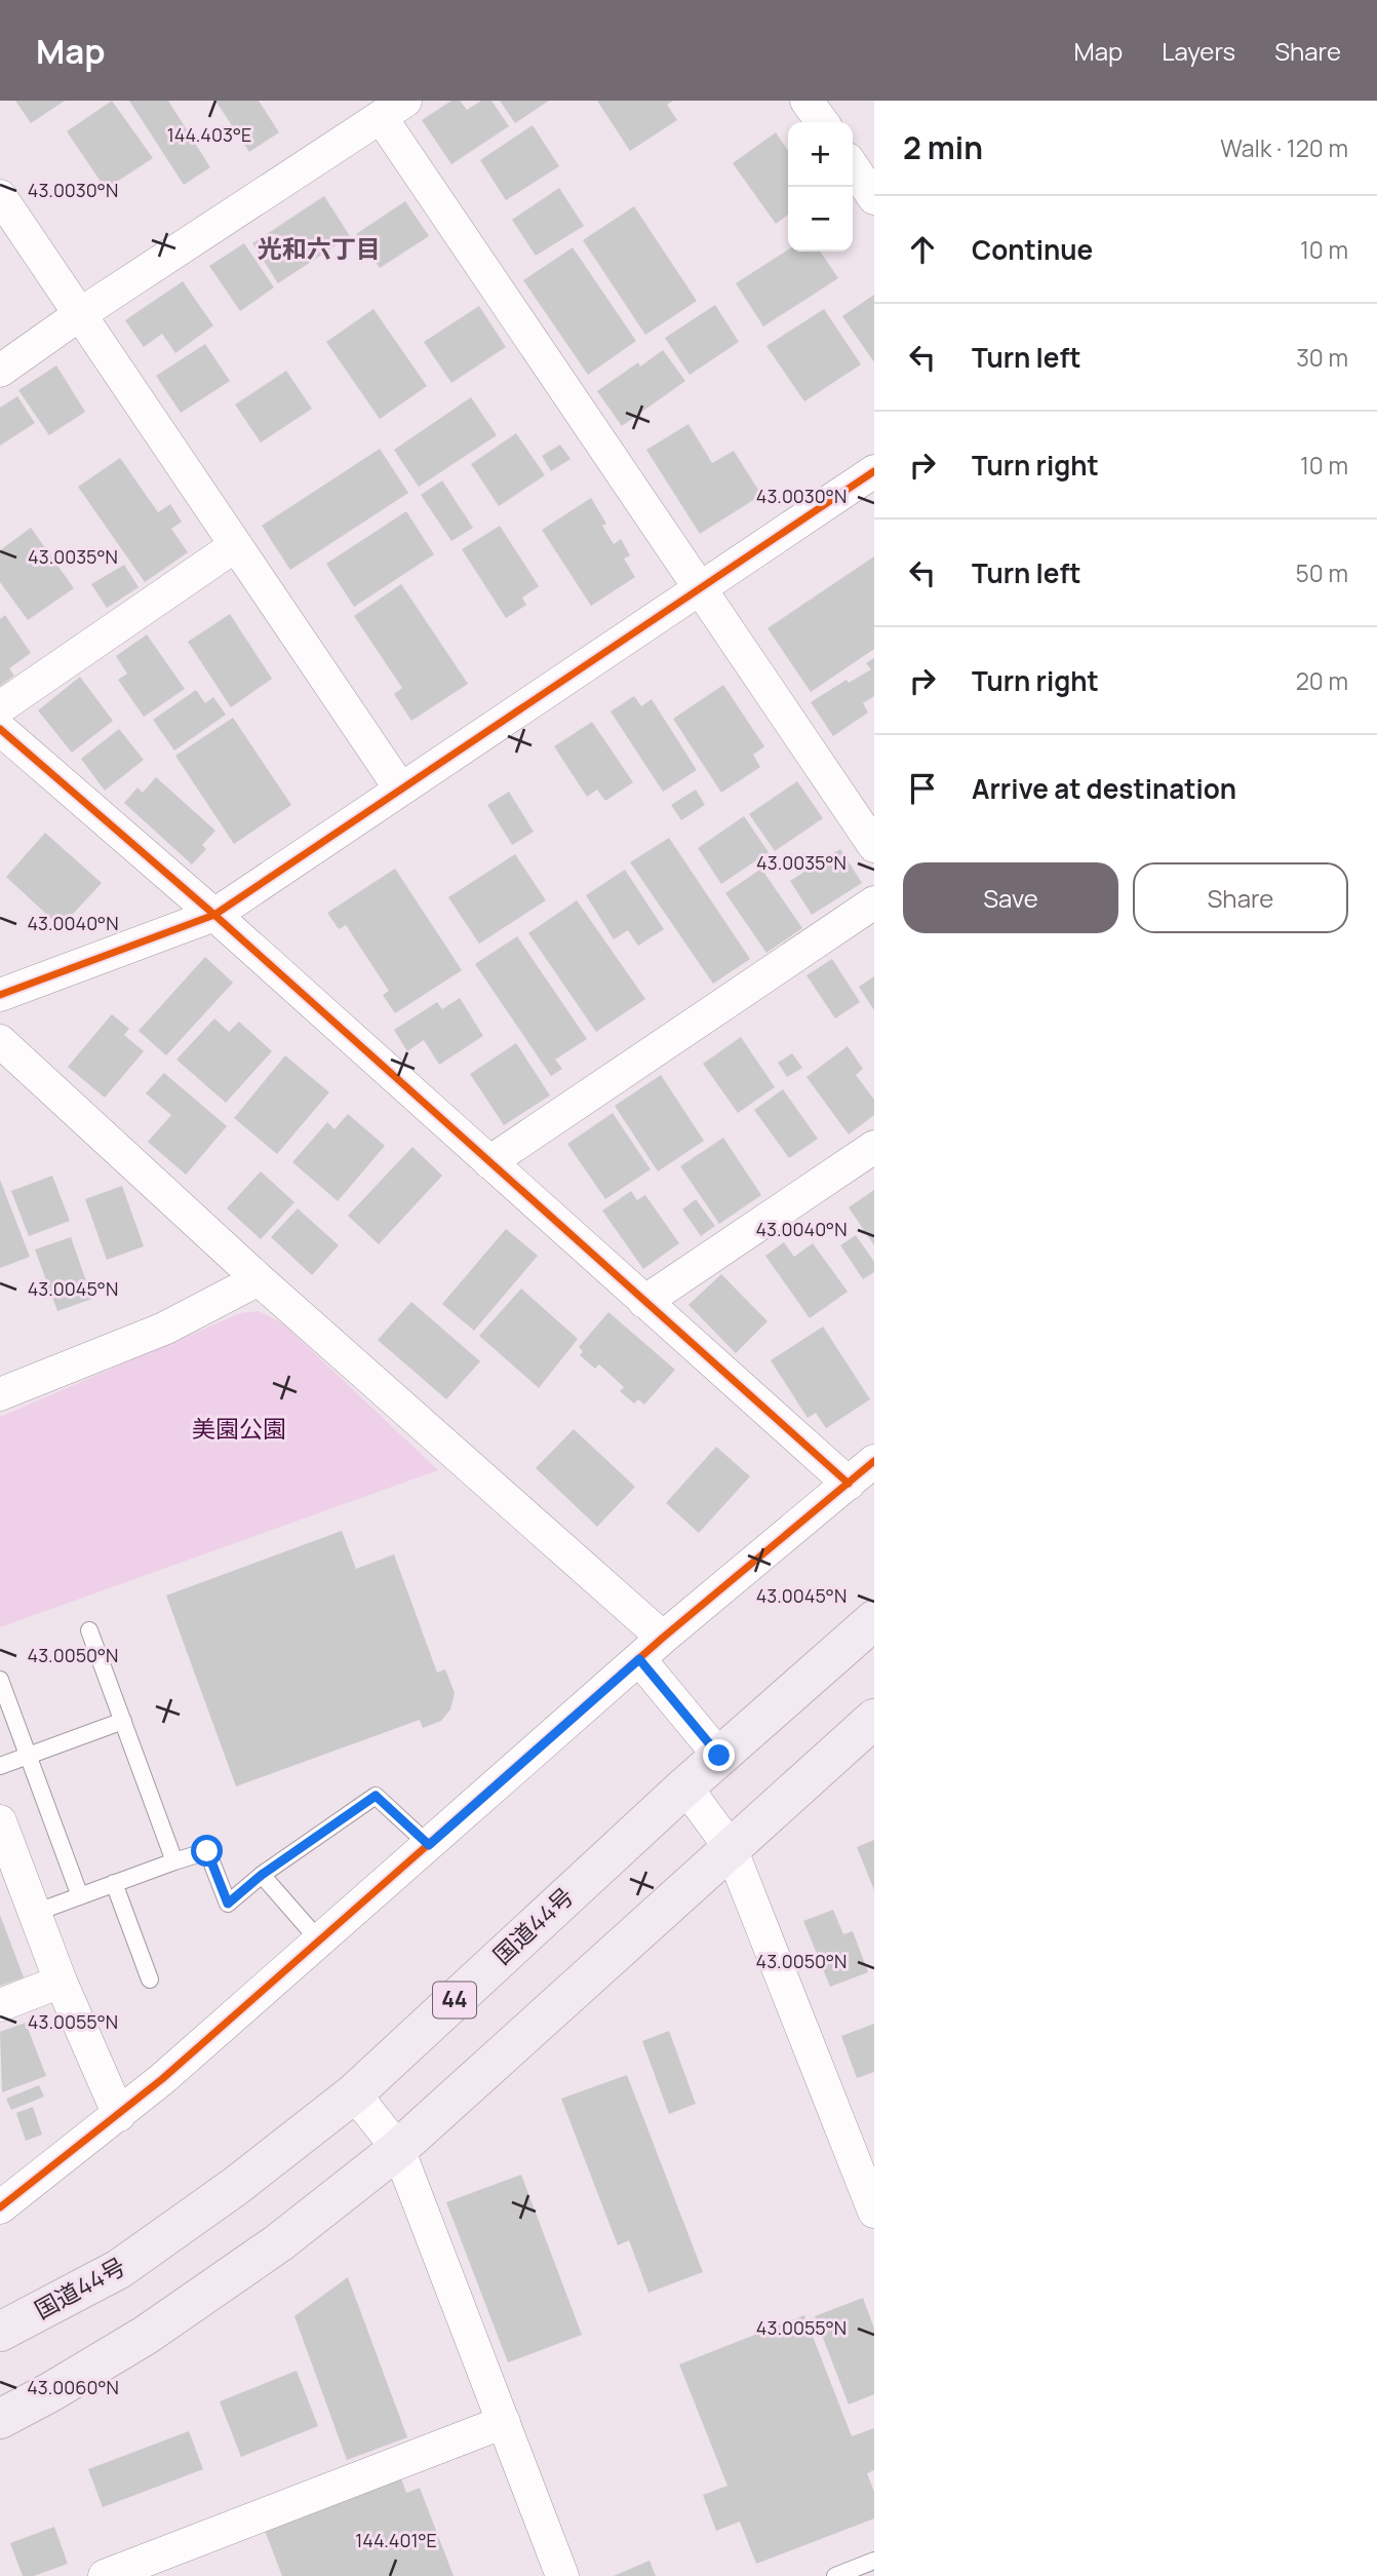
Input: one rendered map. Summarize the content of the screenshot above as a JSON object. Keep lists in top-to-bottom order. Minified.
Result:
{"streets":{"highway":["国道44号","44"]},"districts":["光和六丁目"],"parks":["美園公園"],"page":{"header":"Map","nav":["Map","Layers","Share"],"heading":["2 min","Walk · 120 m"],"map_buttons":["+","−"],"list":[["Continue","10 m"],["Turn left","30 m"],["Turn right","10 m"],["Turn left","50 m"],["Turn right","20 m"],"Arrive at destination"],"buttons":["Save","Share"]},"coordinates":["144.403°E","43.0030°N","43.0035°N","43.0040°N","43.0045°N","43.0050°N","43.0055°N","43.0060°N","144.401°E"]}
